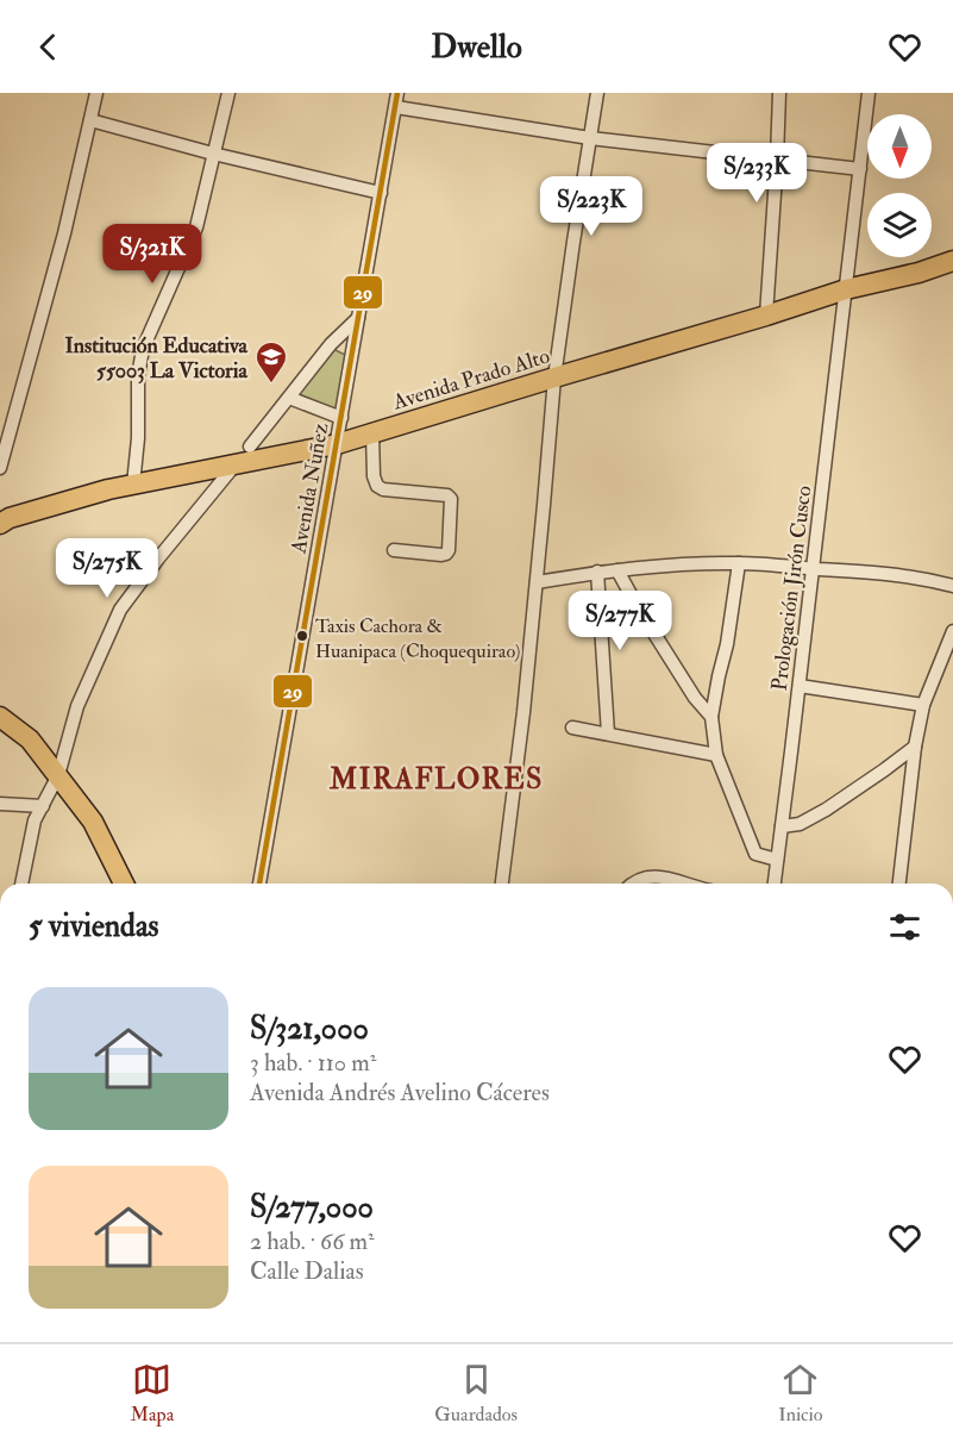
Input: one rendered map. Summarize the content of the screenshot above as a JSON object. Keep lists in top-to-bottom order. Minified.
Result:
{"streets":{"highway":["Avenida Prado Alto"],"street":["Avenida Nuñez","Prologación Jirón Cusco"]},"crossings":[["Avenida Prado Alto","Avenida Nuñez"],["Avenida Prado Alto","Prologación Jirón Cusco"]],"districts":["MIRAFLORES"],"places":{"school or university":["Institución Educativa 55003 La Victoria"],"other":["Taxis Cachora & Huanipaca (Choquequirao)"]},"lines":["transit line 29"],"north":"bottom","page":{"header":"Dwello","price":["S/233K","S/223K","S/321K","S/275K","S/277K"],"heading":"5 viviendas","list":[{"name":"S/321,000","note":"3 hab. · 110 m² · Avenida Andrés Avelino Cáceres"},{"name":"S/277,000","note":"2 hab. · 66 m² · Calle Dalias"}],"tabs":["Mapa","Guardados","Inicio"]}}
